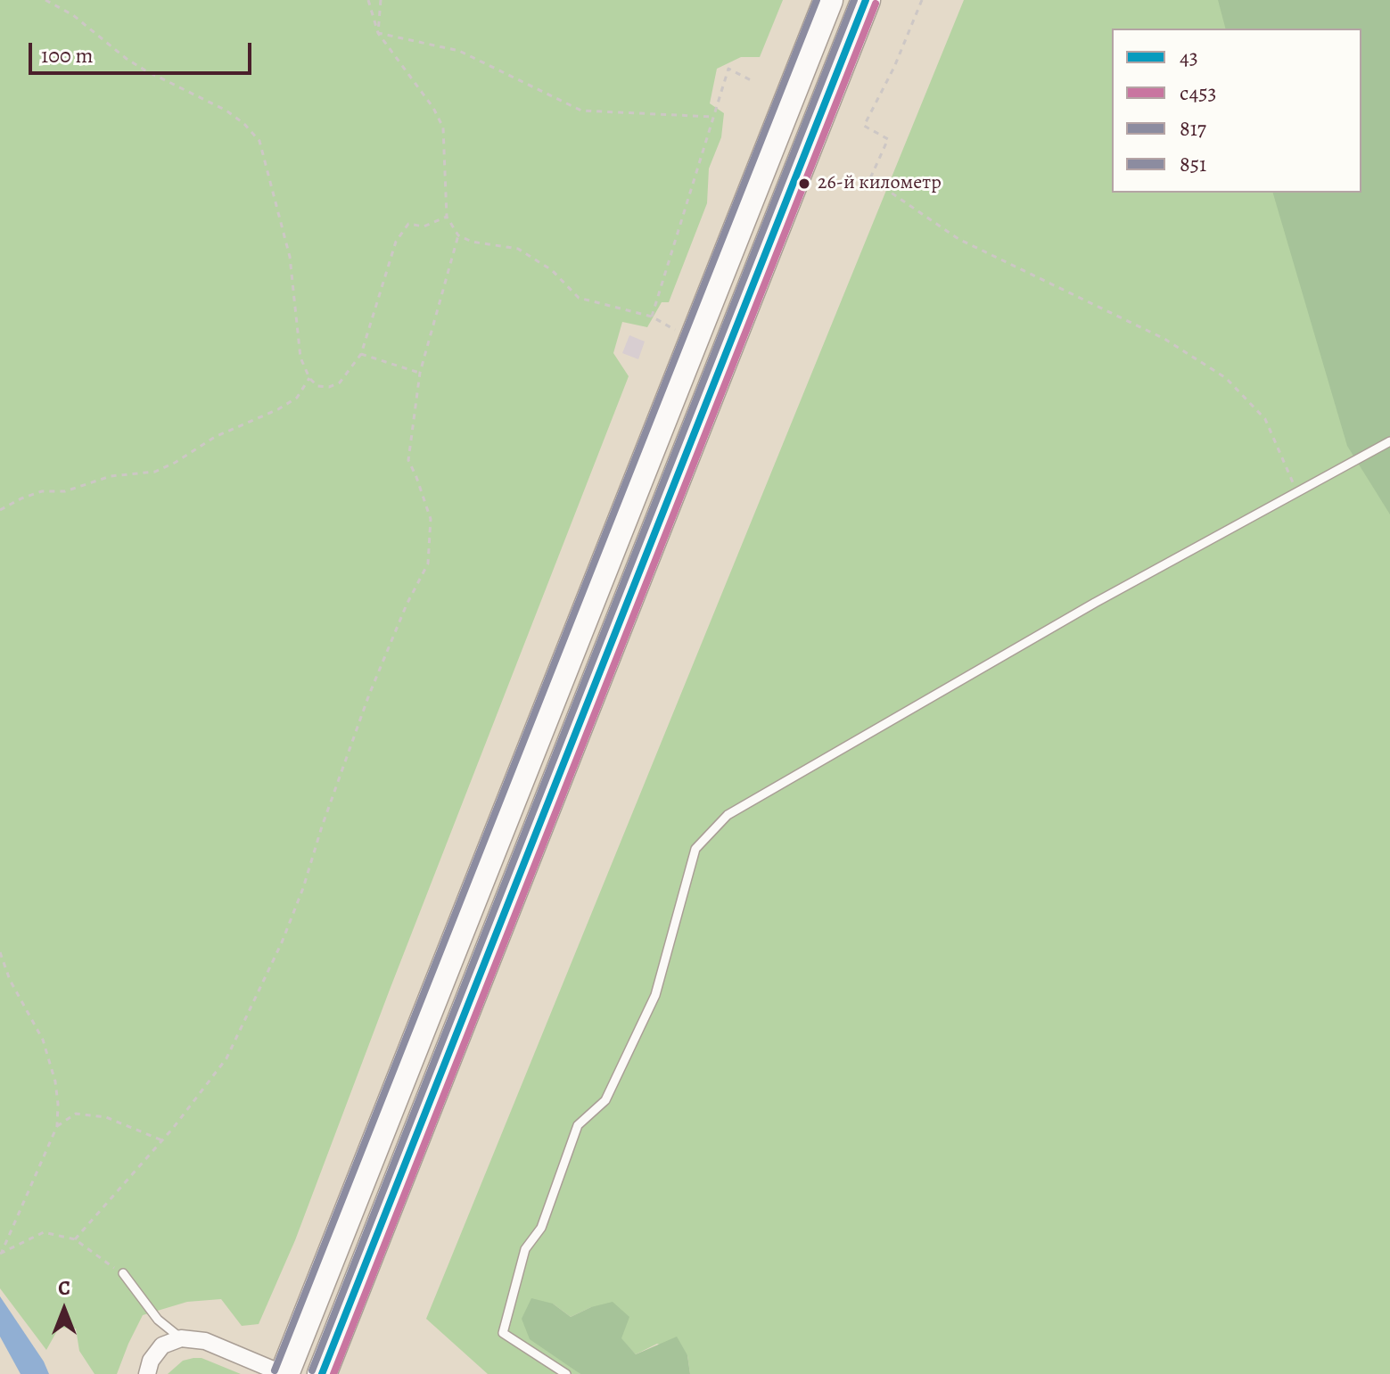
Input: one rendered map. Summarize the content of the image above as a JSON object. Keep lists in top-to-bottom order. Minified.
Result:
{"places":["26-й километр"],"lines":["transit line 43","transit line 817","transit line 851","transit line с453"],"legend":["43","с453","817","851"],"scale_bar":"100 m","north":"top"}
